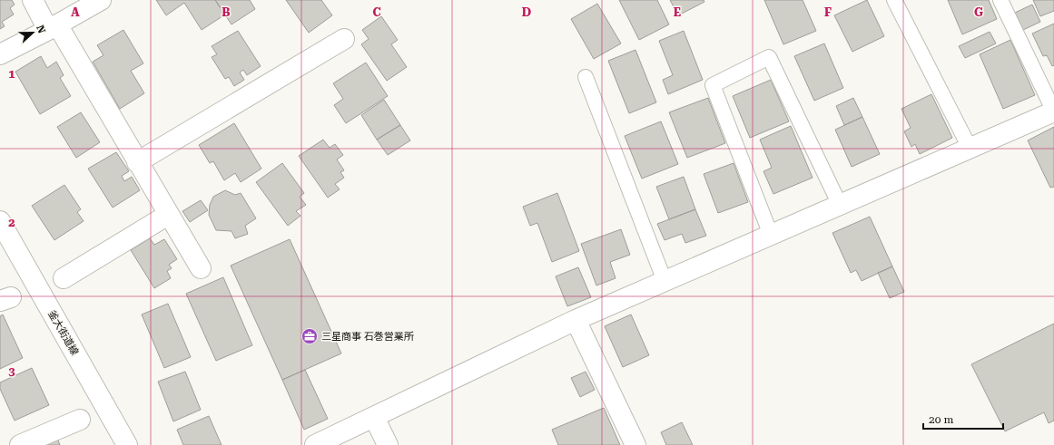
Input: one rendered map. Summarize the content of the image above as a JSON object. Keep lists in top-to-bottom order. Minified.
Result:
{"streets":{"street":["釜大街道線"]},"places":{"office":["三星商事 石巻営業所"]},"scale_bar":"20 m","north":"right","grid":{"columns":["A","B","C","D","E","F","G"],"rows":["1","2","3"]}}
